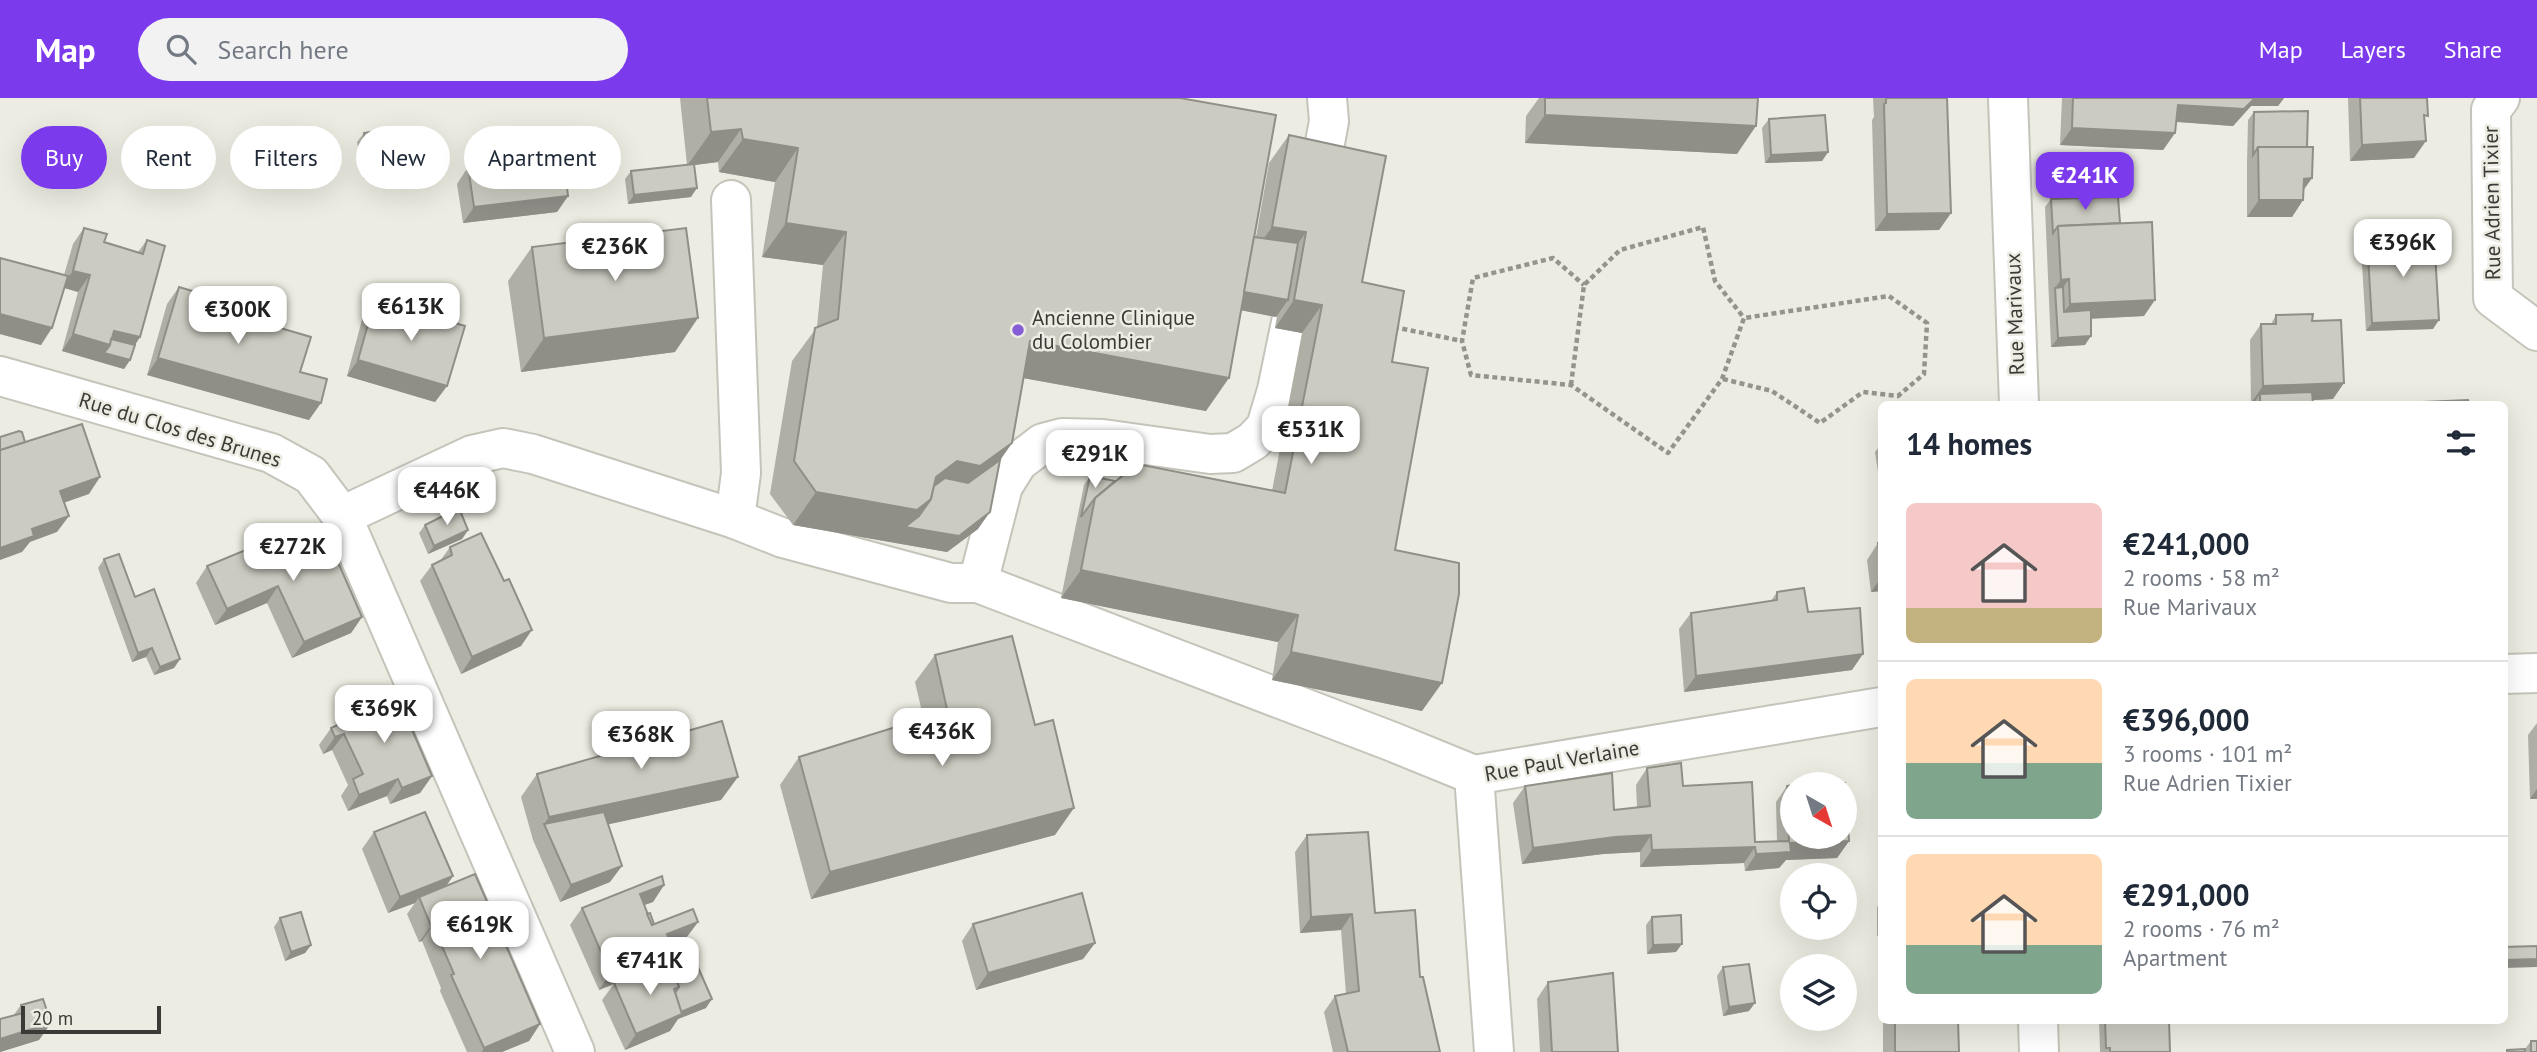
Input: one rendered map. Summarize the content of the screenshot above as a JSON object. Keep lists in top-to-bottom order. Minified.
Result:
{"streets":{"street":["Rue Adrien Tixier","Rue Marivaux","Rue du Clos des Brunes","Rue Paul Verlaine"]},"places":["Ancienne Clinique du Colombier"],"scale_bar":"20 m","north":"bottom right","page":{"header":"Map","search":"Search here","nav":["Map","Layers","Share"],"chip":["Buy","Rent","Filters","New","Apartment"],"price":["€241K","€396K","€236K","€613K","€300K","€531K","€291K","€446K","€272K","€369K","€436K","€368K","€619K","€741K"],"heading":"14 homes","list":[{"name":"€241,000","note":"2 rooms · 58 m² · Rue Marivaux"},{"name":"€396,000","note":"3 rooms · 101 m² · Rue Adrien Tixier"},{"name":"€291,000","note":"2 rooms · 76 m² · Apartment"}],"scale":"20 m"}}
